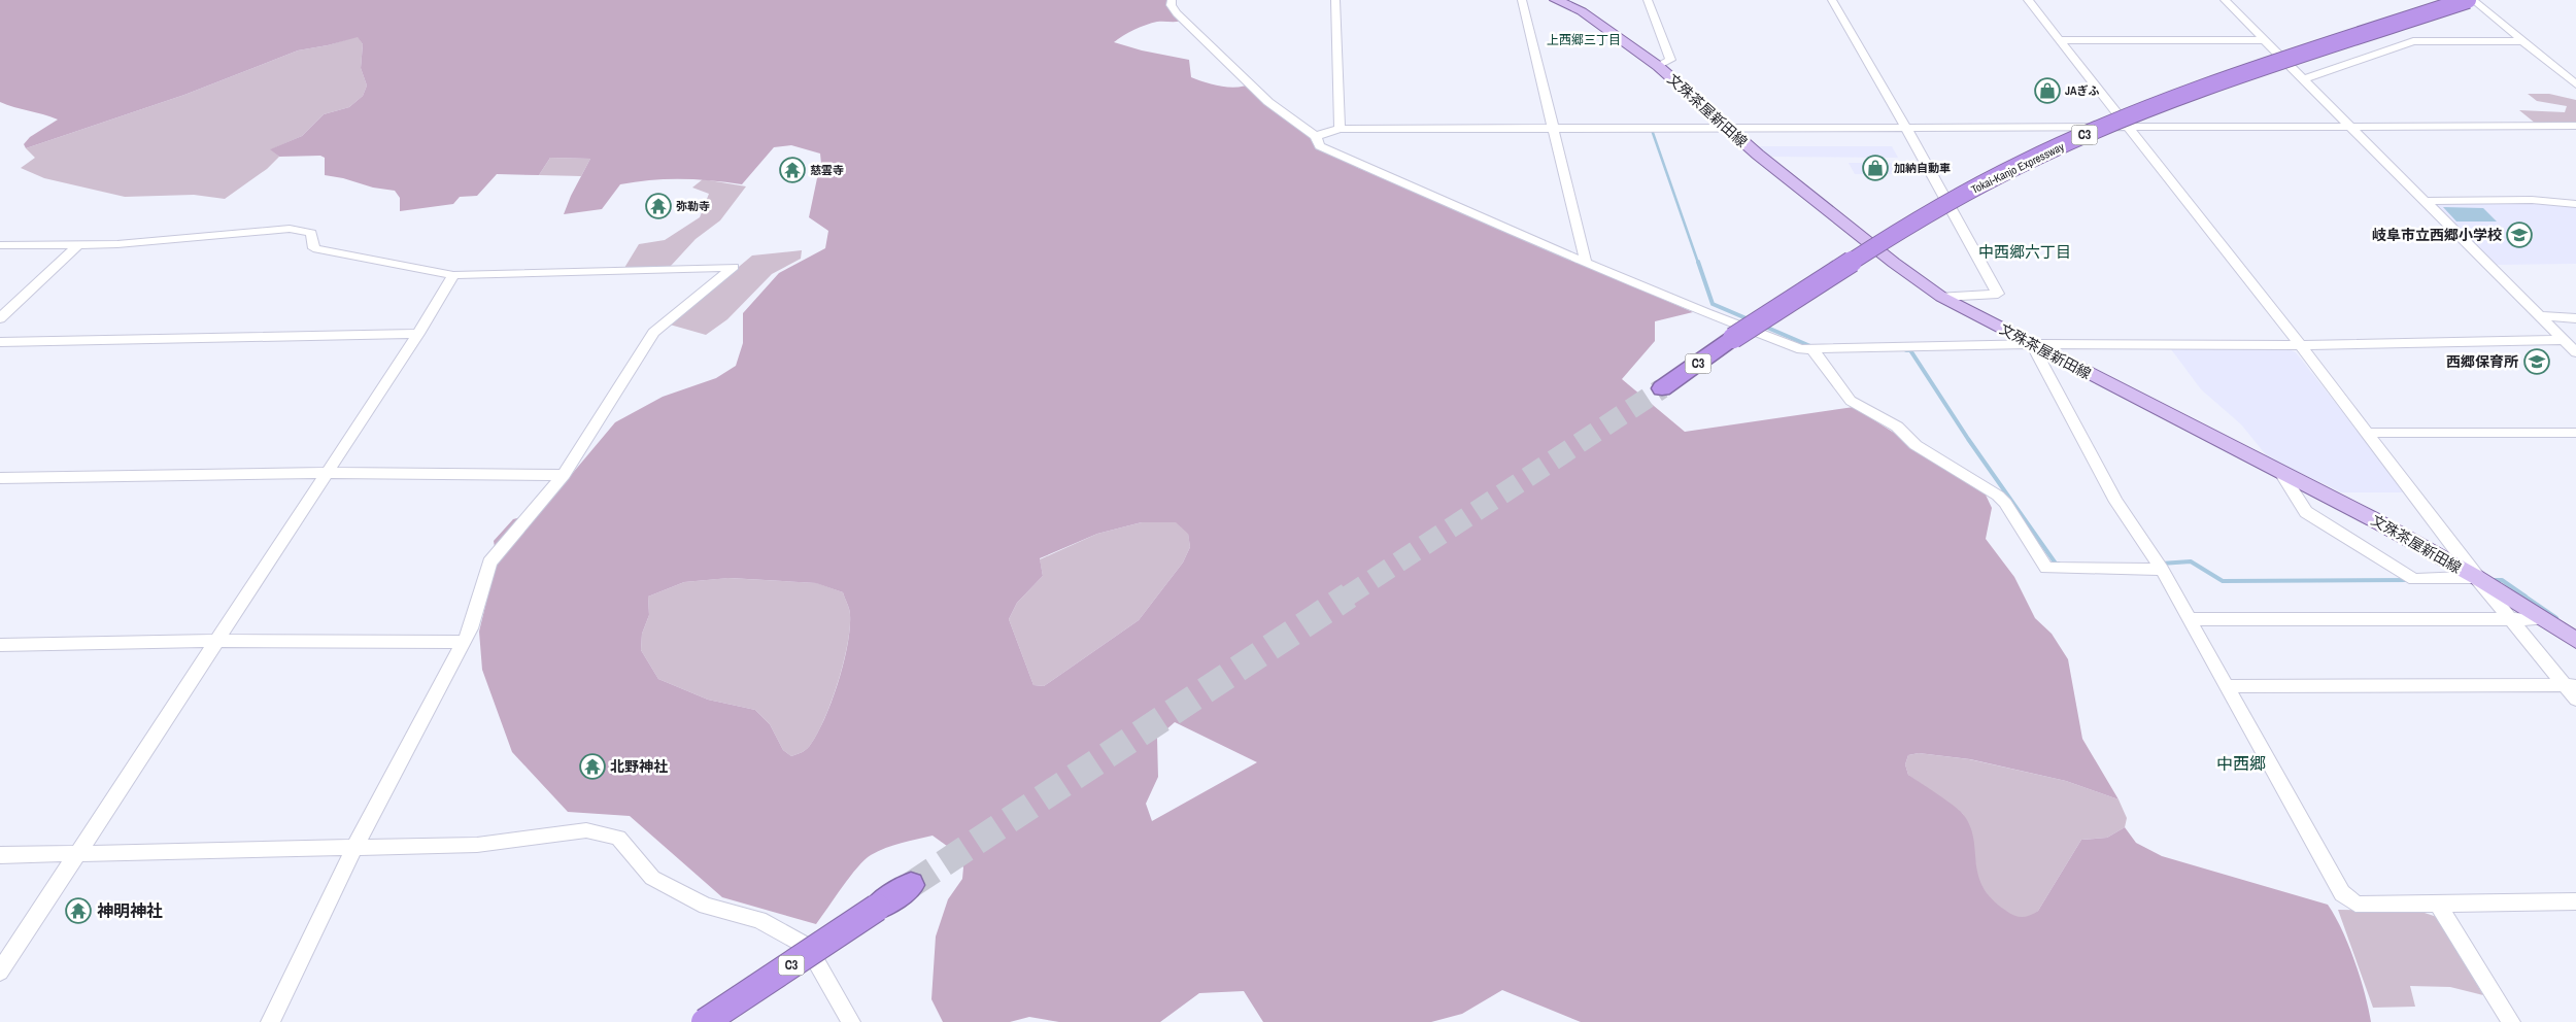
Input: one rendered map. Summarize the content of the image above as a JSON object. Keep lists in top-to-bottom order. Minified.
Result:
{"streets":{"highway":["C3","Tokai-Kanjo Expressway"],"main road":["文殊茶屋新田線"]},"districts":["上西郷三丁目","中西郷六丁目","中西郷"],"places":{"shop":["JAぎふ","加納自動車"],"temple":["慈雲寺","弥勒寺","北野神社","神明神社"],"school or university":["岐阜市立西郷小学校","西郷保育所"]}}
